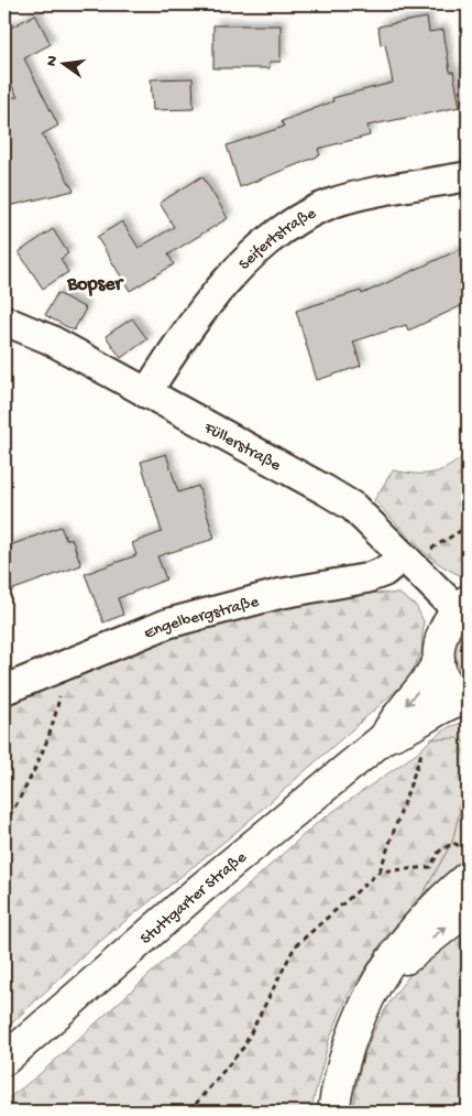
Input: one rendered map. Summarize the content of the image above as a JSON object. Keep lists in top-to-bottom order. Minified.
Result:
{"streets":{"main road":["Stuttgarter Straße"],"street":["Seifertstraße","Füllerstraße","Engelbergstraße"]},"crossings":[["Seifertstraße","Füllerstraße"],["Füllerstraße","Engelbergstraße"]],"districts":["Bopser"],"north":"left"}
